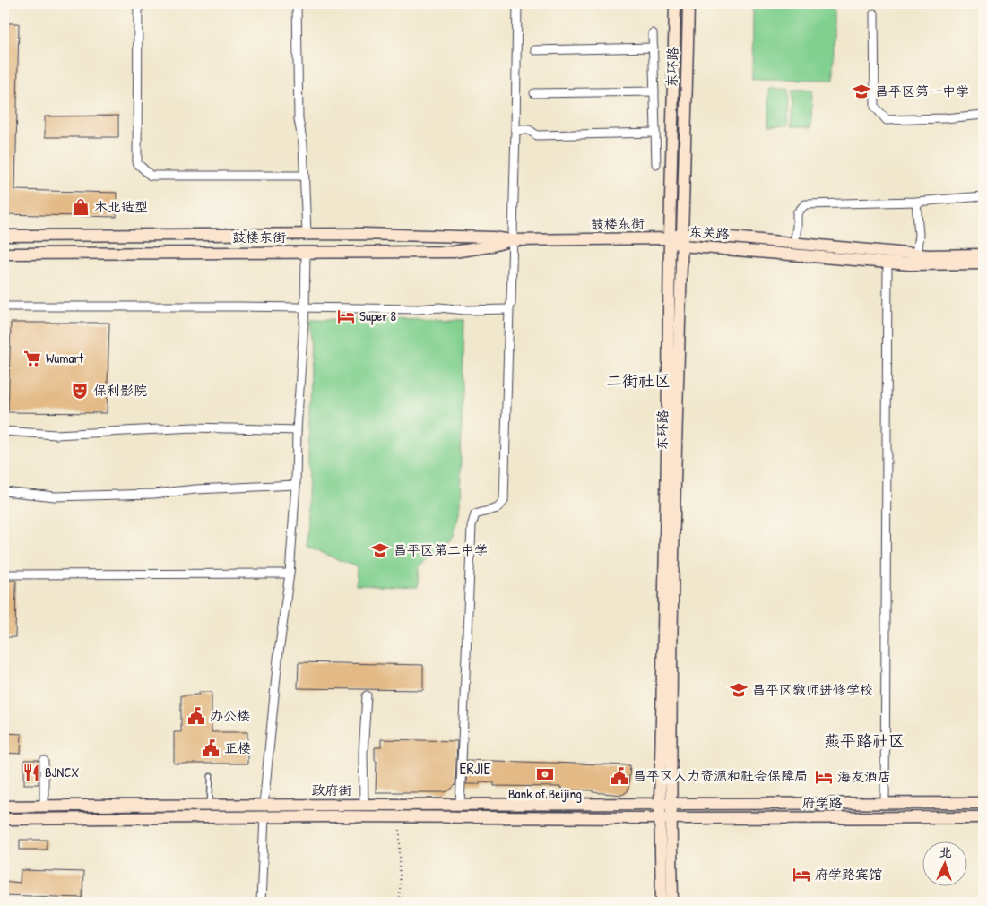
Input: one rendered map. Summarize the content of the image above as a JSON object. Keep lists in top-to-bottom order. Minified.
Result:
{"streets":{"street":["东环路","鼓楼东街","东关路","政府街","府学路"]},"crossings":[["东环路","鼓楼东街"],["东环路","东关路"],["东环路","政府街"],["东环路","府学路"],["鼓楼东街","东关路"],["政府街","府学路"]],"districts":["二街社区","燕平路社区","ERJIE"],"places":{"school or university":["昌平区第一中学","昌平区第二中学","昌平区教师进修学校"],"shop":["木北造型"],"hotel":["Super 8","海友酒店","府学路宾馆"],"supermarket":["Wumart"],"theatre":["保利影院"],"public building":["办公楼","正楼","昌平区人力资源和社会保障局"],"restaurant":["BJNCX"],"bank":["Bank of Beijing"]},"north":"top"}
